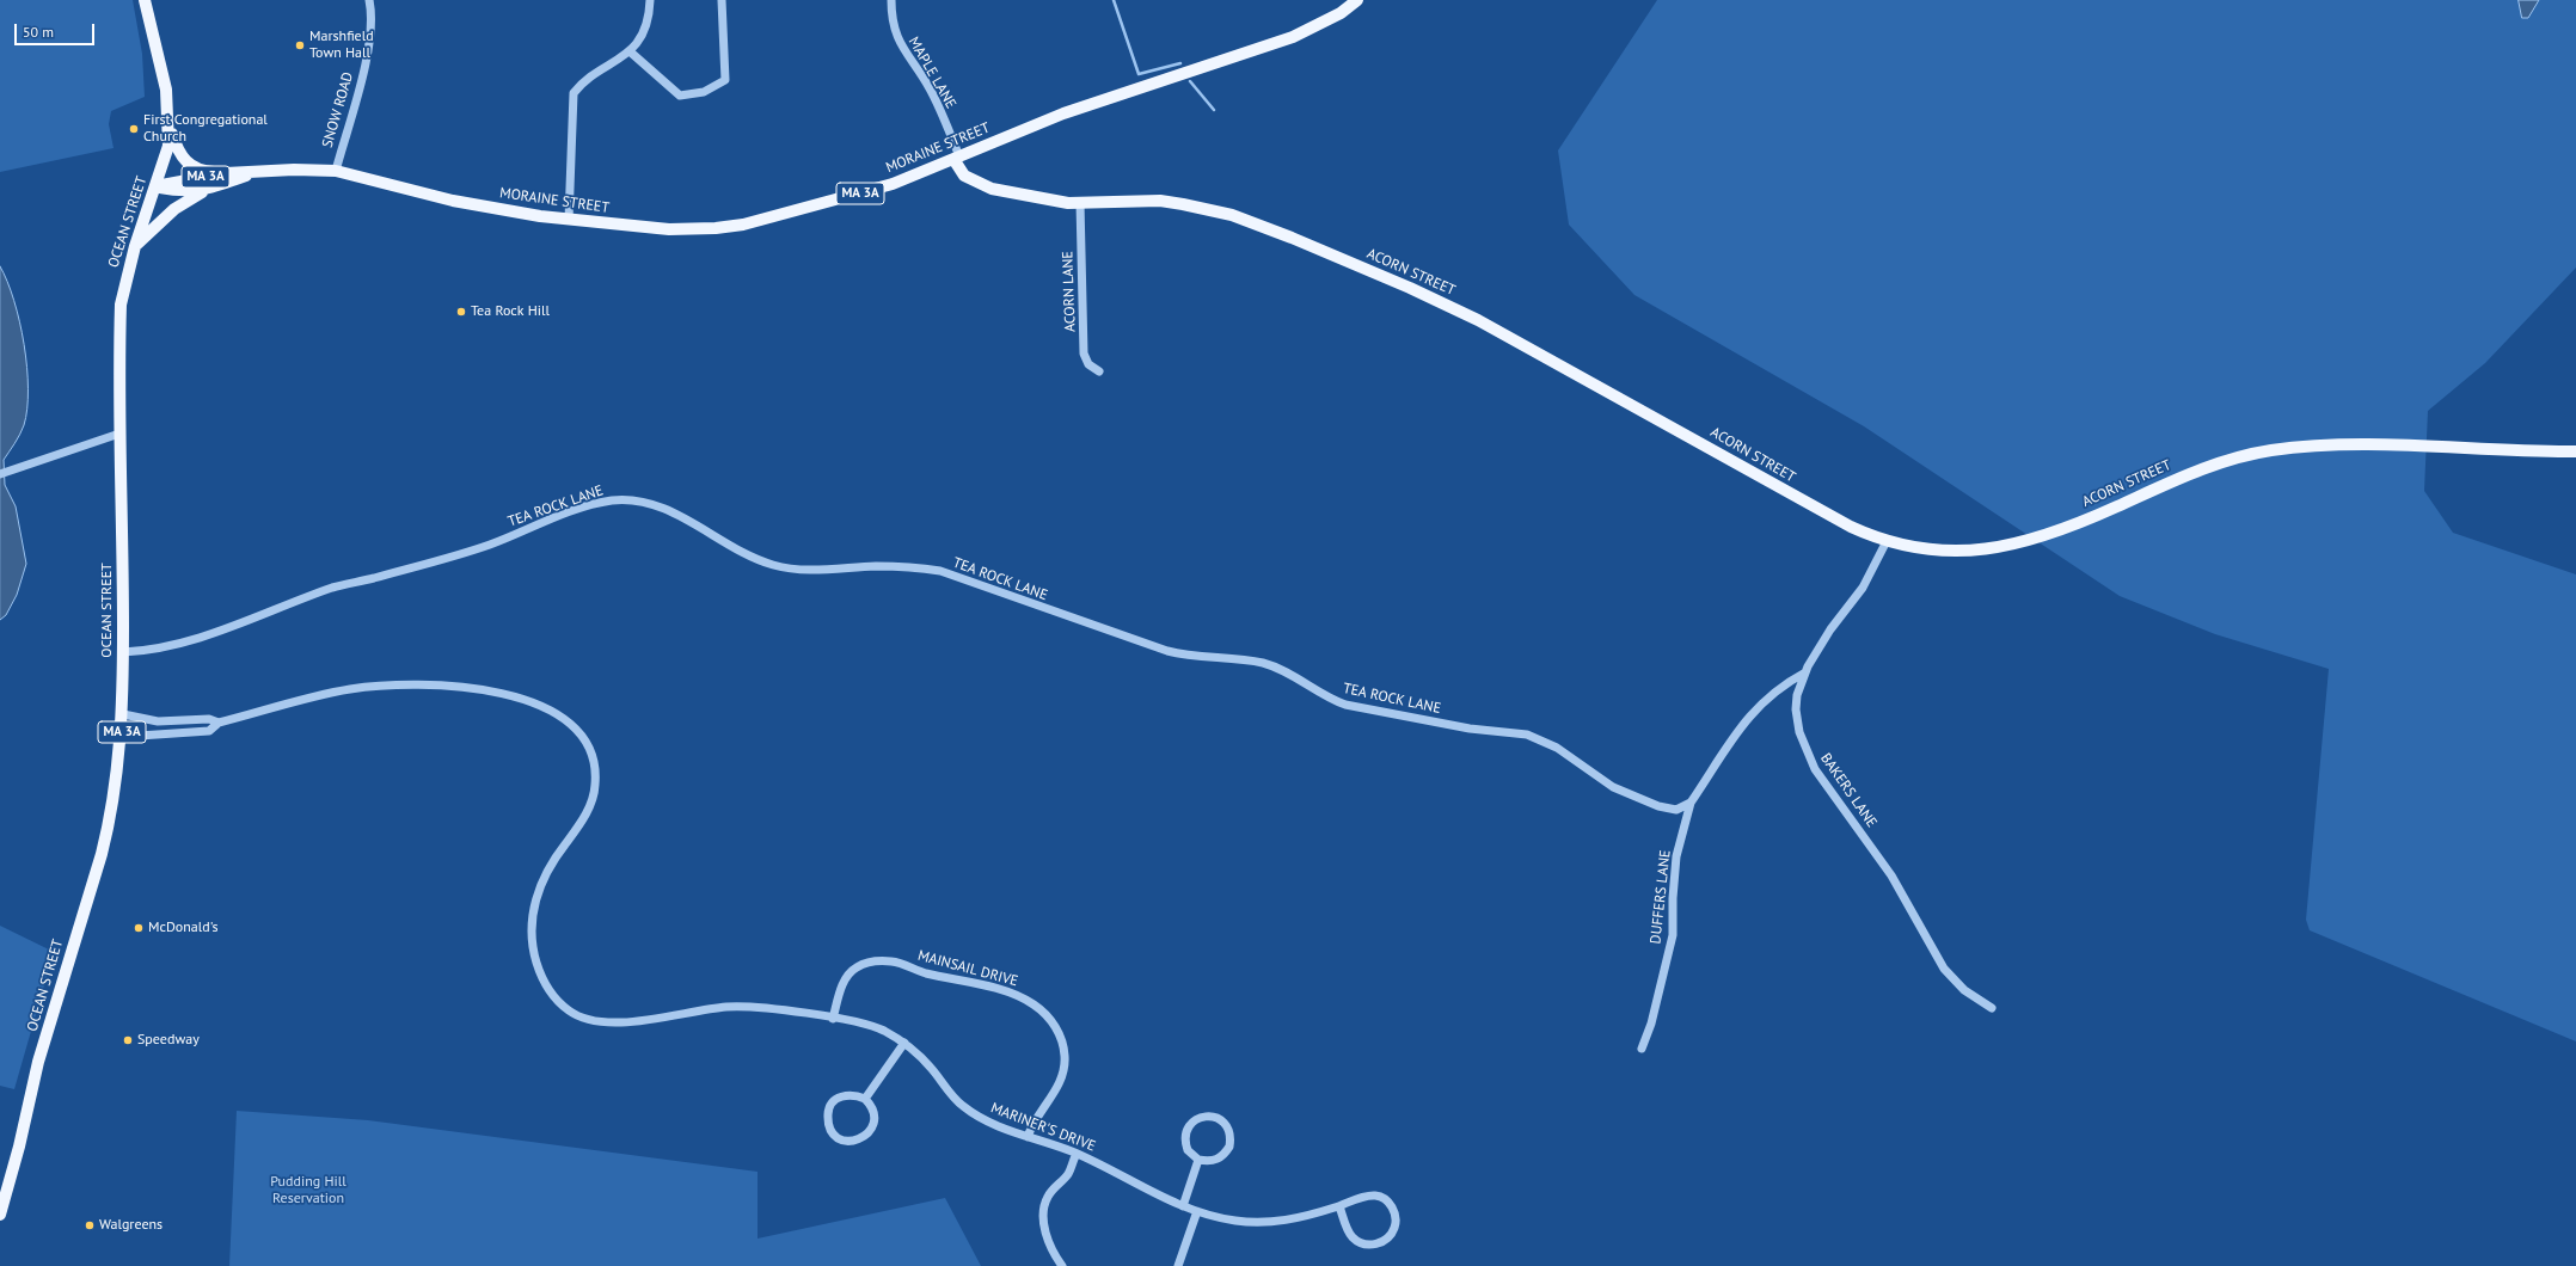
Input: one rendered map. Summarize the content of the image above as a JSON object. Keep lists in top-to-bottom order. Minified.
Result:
{"streets":{"main road":["MORAINE STREET","MA 3A","OCEAN STREET","ACORN STREET"],"street":["MAPLE LANE","SNOW ROAD","ACORN LANE","TEA ROCK LANE","BAKERS LANE","DUFFERS LANE","MAINSAIL DRIVE","MARINER'S DRIVE"]},"crossings":[["MAPLE LANE","MORAINE STREET"],["MAPLE LANE","ACORN STREET"],["SNOW ROAD","MORAINE STREET"],["MORAINE STREET","MA 3A"],["MORAINE STREET","OCEAN STREET"],["MORAINE STREET","ACORN STREET"],["MA 3A","OCEAN STREET"],["OCEAN STREET","TEA ROCK LANE"],["ACORN STREET","ACORN LANE"],["ACORN STREET","BAKERS LANE"],["TEA ROCK LANE","DUFFERS LANE"],["MAINSAIL DRIVE","MARINER'S DRIVE"]],"parks":["Pudding Hill Reservation"],"places":["Marshfield Town Hall","First Congregational Church","Tea Rock Hill","McDonald's","Speedway","Walgreens"],"scale_bar":"50 m"}
